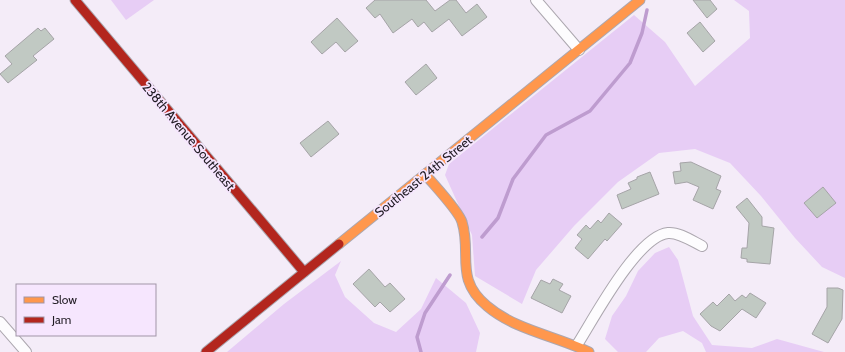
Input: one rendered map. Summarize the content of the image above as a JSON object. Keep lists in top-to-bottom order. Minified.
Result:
{"streets":{"street":["238th Avenue Southeast","Southeast 24th Street"]},"crossings":[["238th Avenue Southeast","Southeast 24th Street"]],"legend":["Slow","Jam"]}
